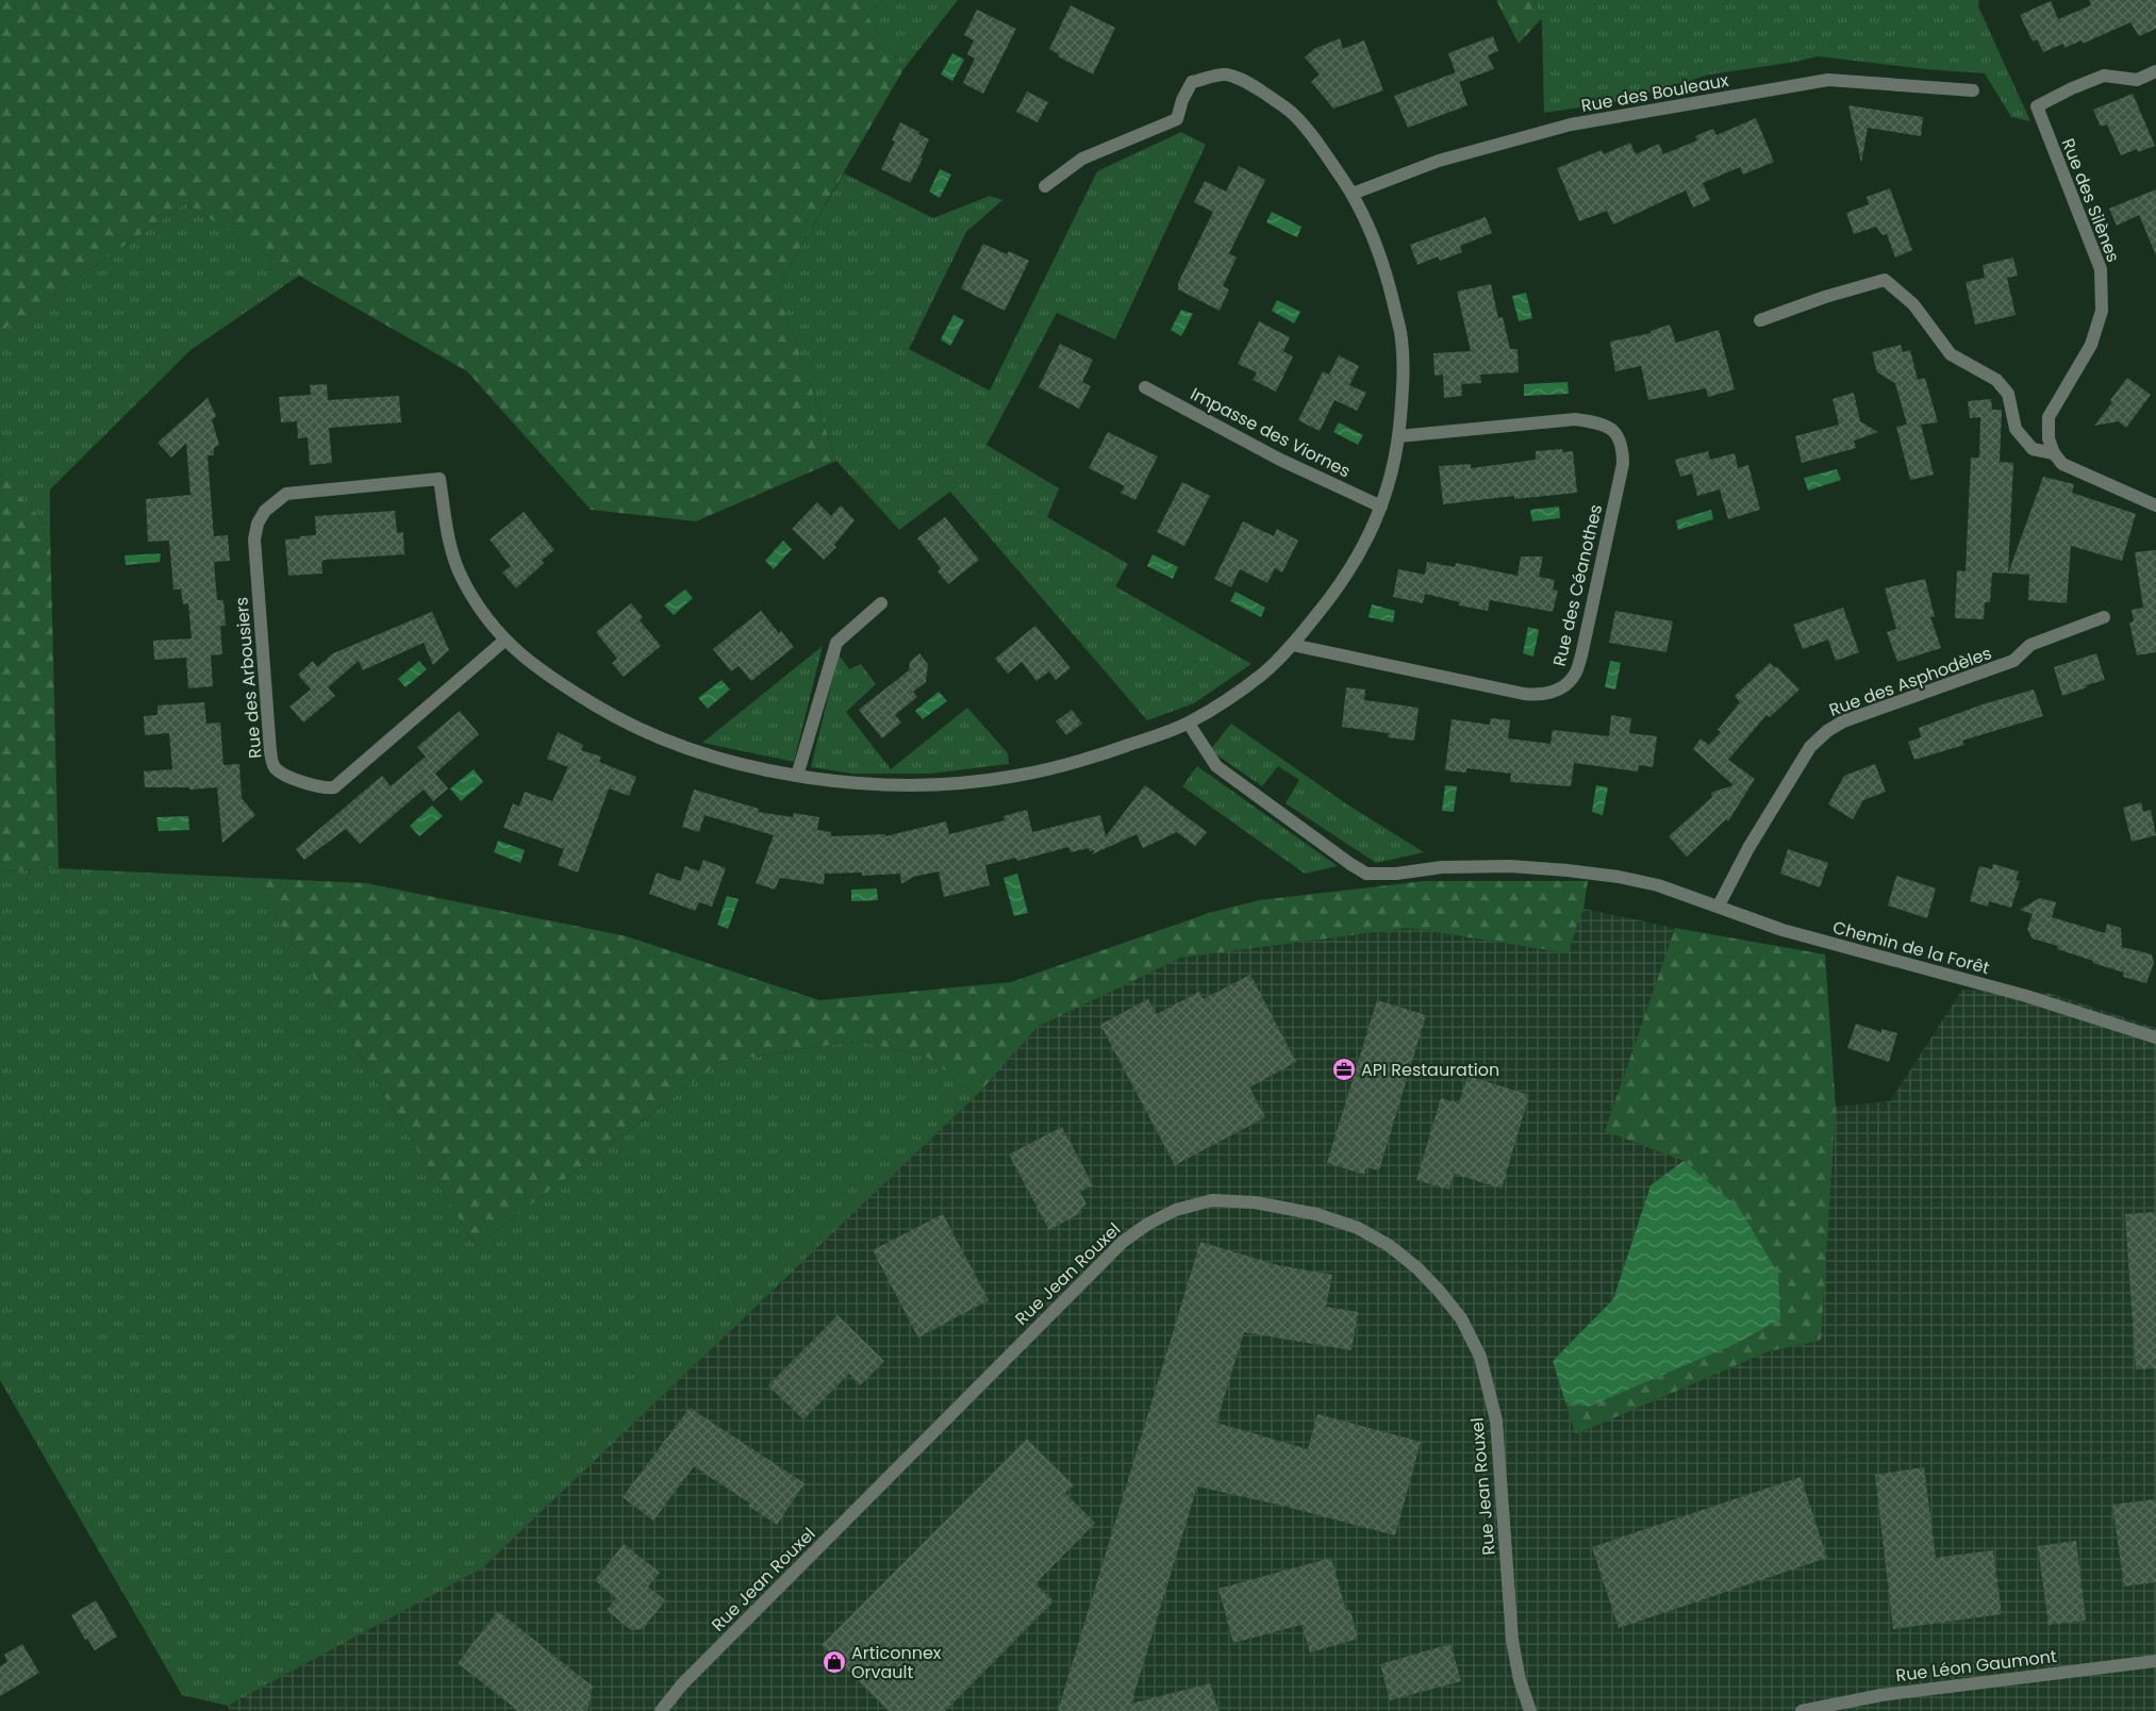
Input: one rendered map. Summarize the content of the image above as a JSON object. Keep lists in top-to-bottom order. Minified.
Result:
{"streets":{"street":["Rue des Bouleaux","Rue des Silènes","Impasse des Viornes","Rue des Céanothes","Rue des Arbousiers","Rue des Asphodèles","Chemin de la Forêt","Rue Jean Rouxel","Rue Léon Gaumont"]},"crossings":[["Rue des Asphodèles","Chemin de la Forêt"]],"places":{"office":["API Restauration"],"shop":["Articonnex Orvault"]}}
